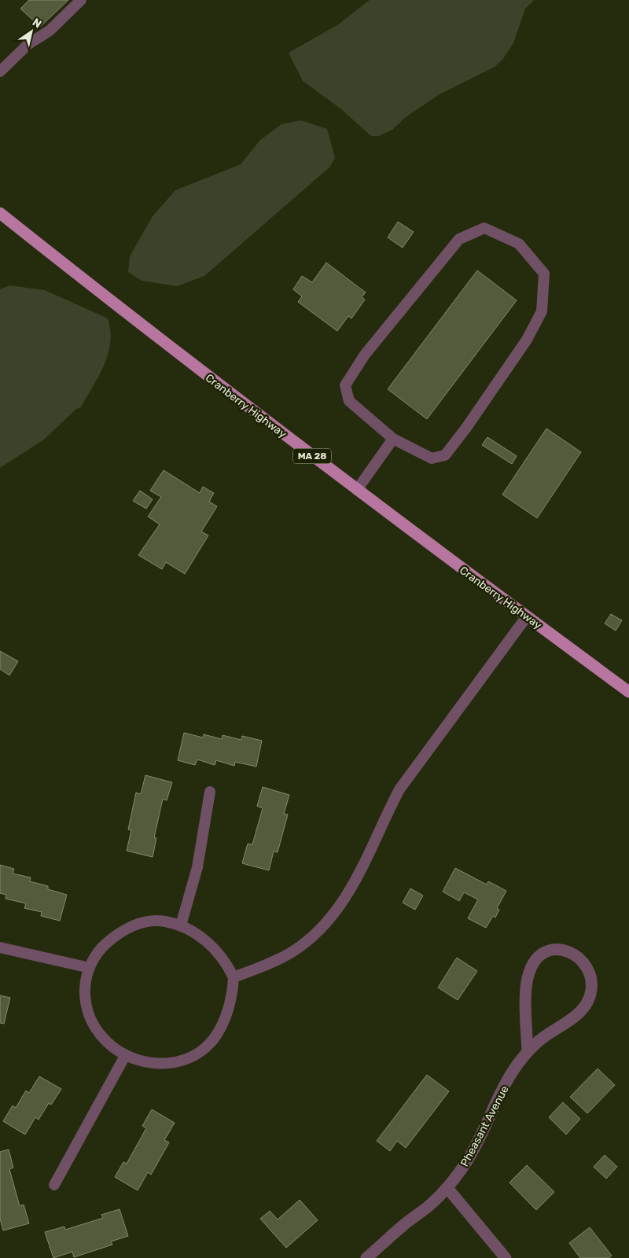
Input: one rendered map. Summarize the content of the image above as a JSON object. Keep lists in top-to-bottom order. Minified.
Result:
{"streets":{"main road":["Cranberry Highway","MA 28"],"street":["Pheasant Avenue"]},"north":"top right"}
